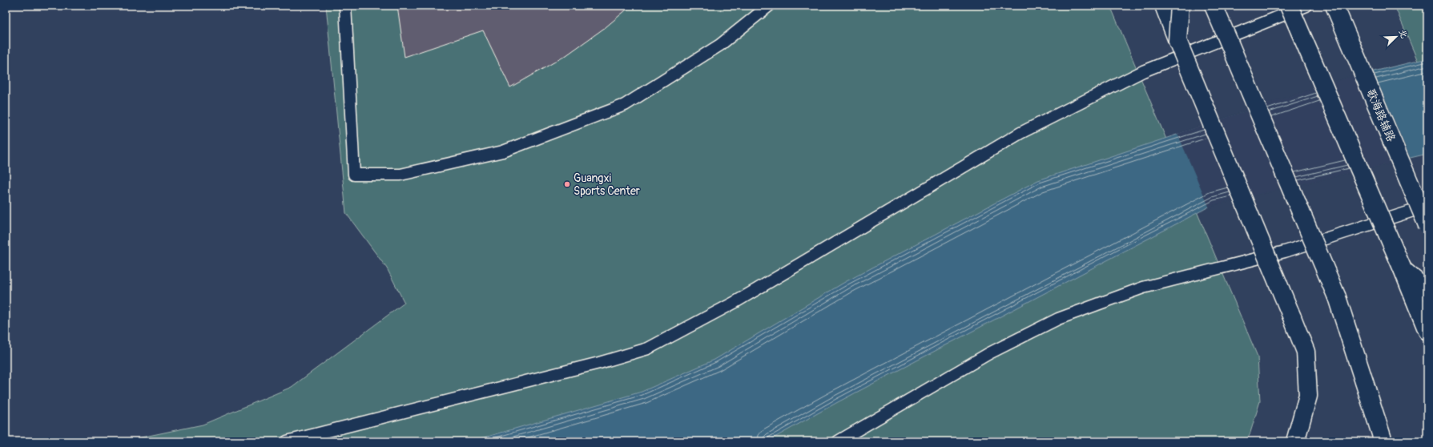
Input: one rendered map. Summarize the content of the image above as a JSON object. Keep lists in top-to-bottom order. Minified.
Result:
{"streets":{"main road":["歌海路辅路"]},"places":["Guangxi Sports Center"],"north":"top right"}
